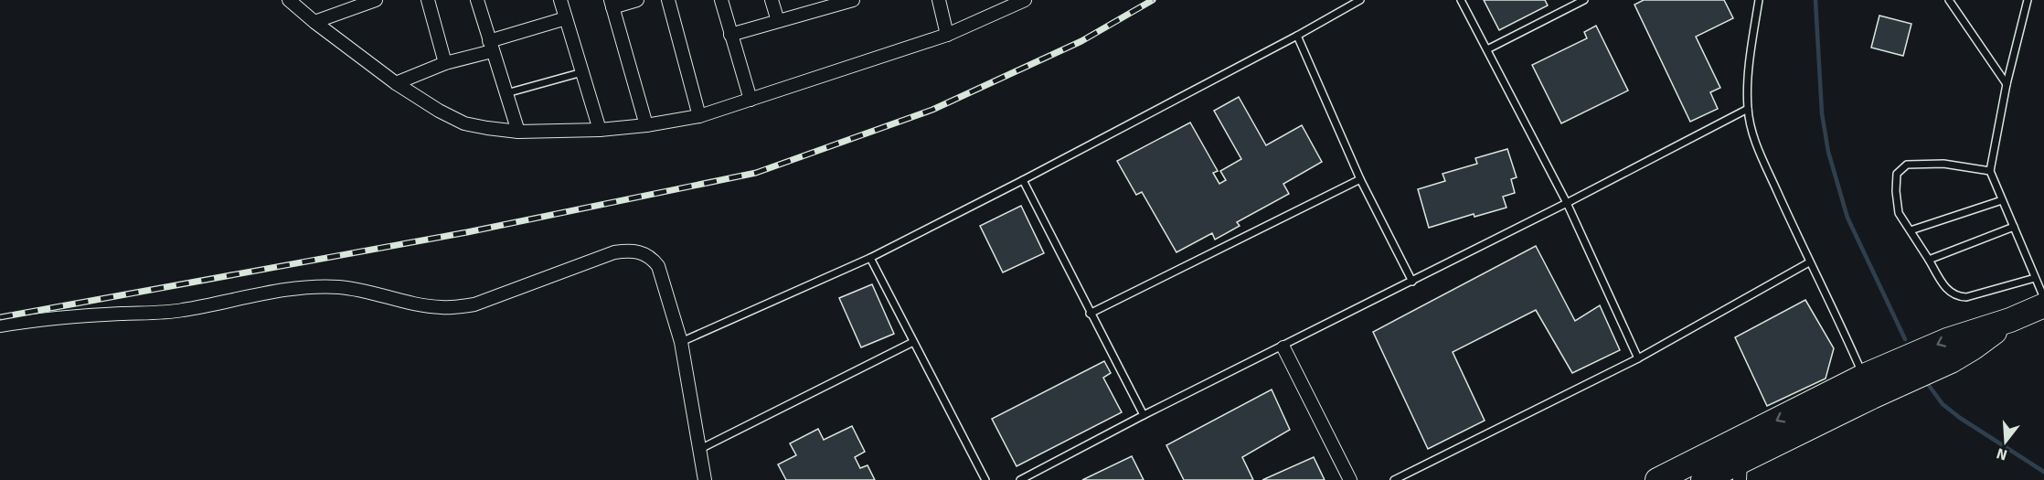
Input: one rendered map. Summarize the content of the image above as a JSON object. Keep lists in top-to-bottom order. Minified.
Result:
{"north":"bottom"}
